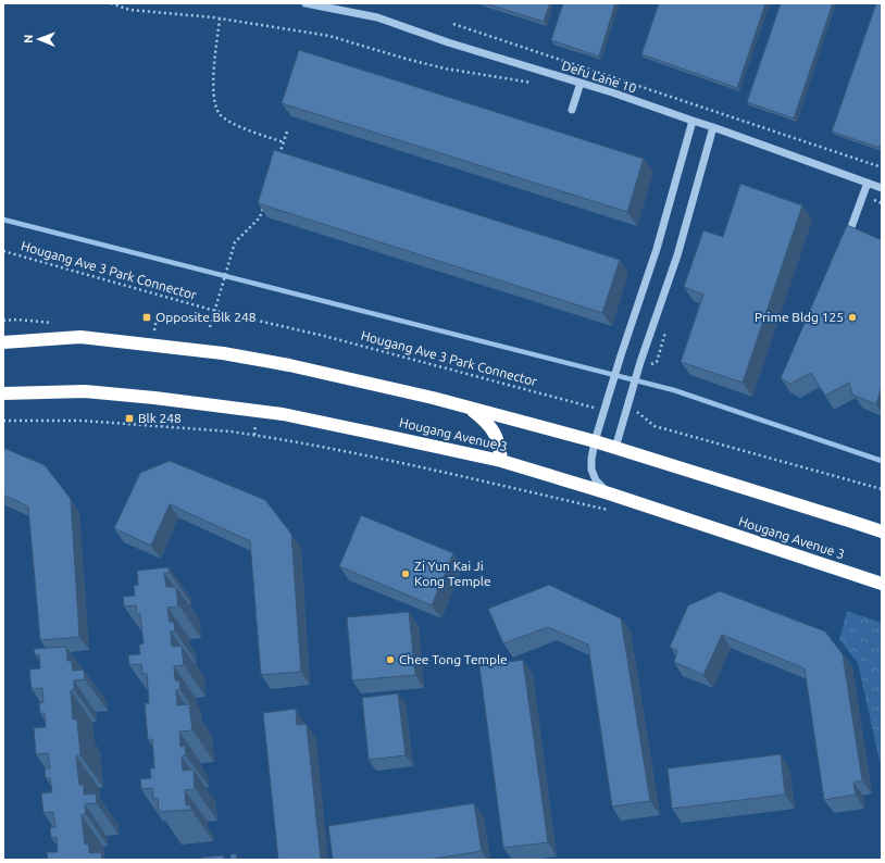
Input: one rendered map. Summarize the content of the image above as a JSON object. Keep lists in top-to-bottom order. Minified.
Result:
{"streets":{"highway":["Hougang Avenue 3"],"lane":["Defu Lane 10"],"path":["Hougang Ave 3 Park Connector"]},"places":{"transit":["Opposite Blk 248","Blk 248"],"other":["Prime Bldg 125","Zi Yun Kai Ji Kong Temple","Chee Tong Temple"]},"north":"left"}
